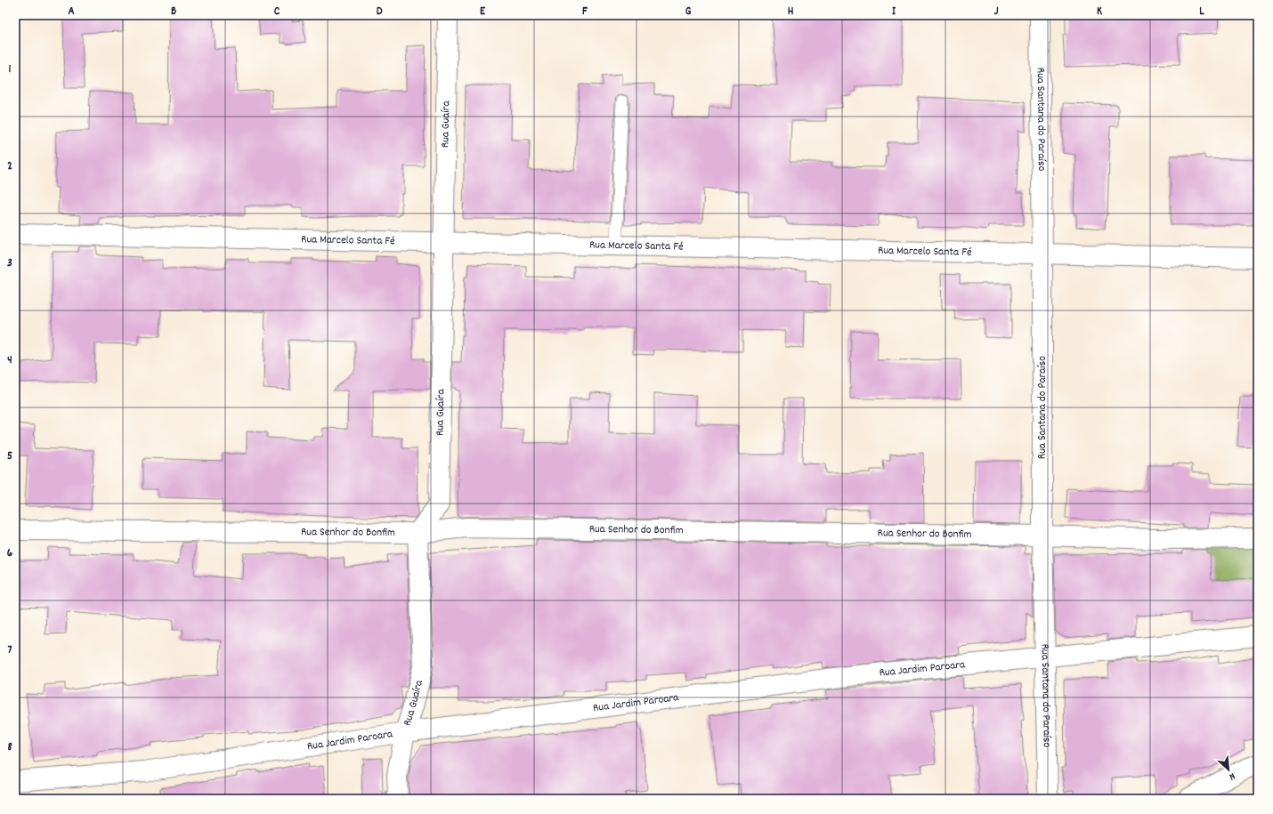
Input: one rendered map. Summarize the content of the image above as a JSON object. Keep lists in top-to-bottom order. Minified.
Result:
{"streets":{"street":["Rua Santana do Paraíso","Rua Guaíra","Rua Marcelo Santa Fé","Rua Senhor do Bonfim","Rua Jardim Paroara"]},"crossings":[["Rua Santana do Paraíso","Rua Marcelo Santa Fé"],["Rua Santana do Paraíso","Rua Senhor do Bonfim"],["Rua Santana do Paraíso","Rua Jardim Paroara"],["Rua Guaíra","Rua Marcelo Santa Fé"],["Rua Guaíra","Rua Senhor do Bonfim"],["Rua Guaíra","Rua Jardim Paroara"]],"north":"bottom right","grid":{"columns":["A","B","C","D","E","F","G","H","I","J","K","L"],"rows":["1","2","3","4","5","6","7","8"]}}
